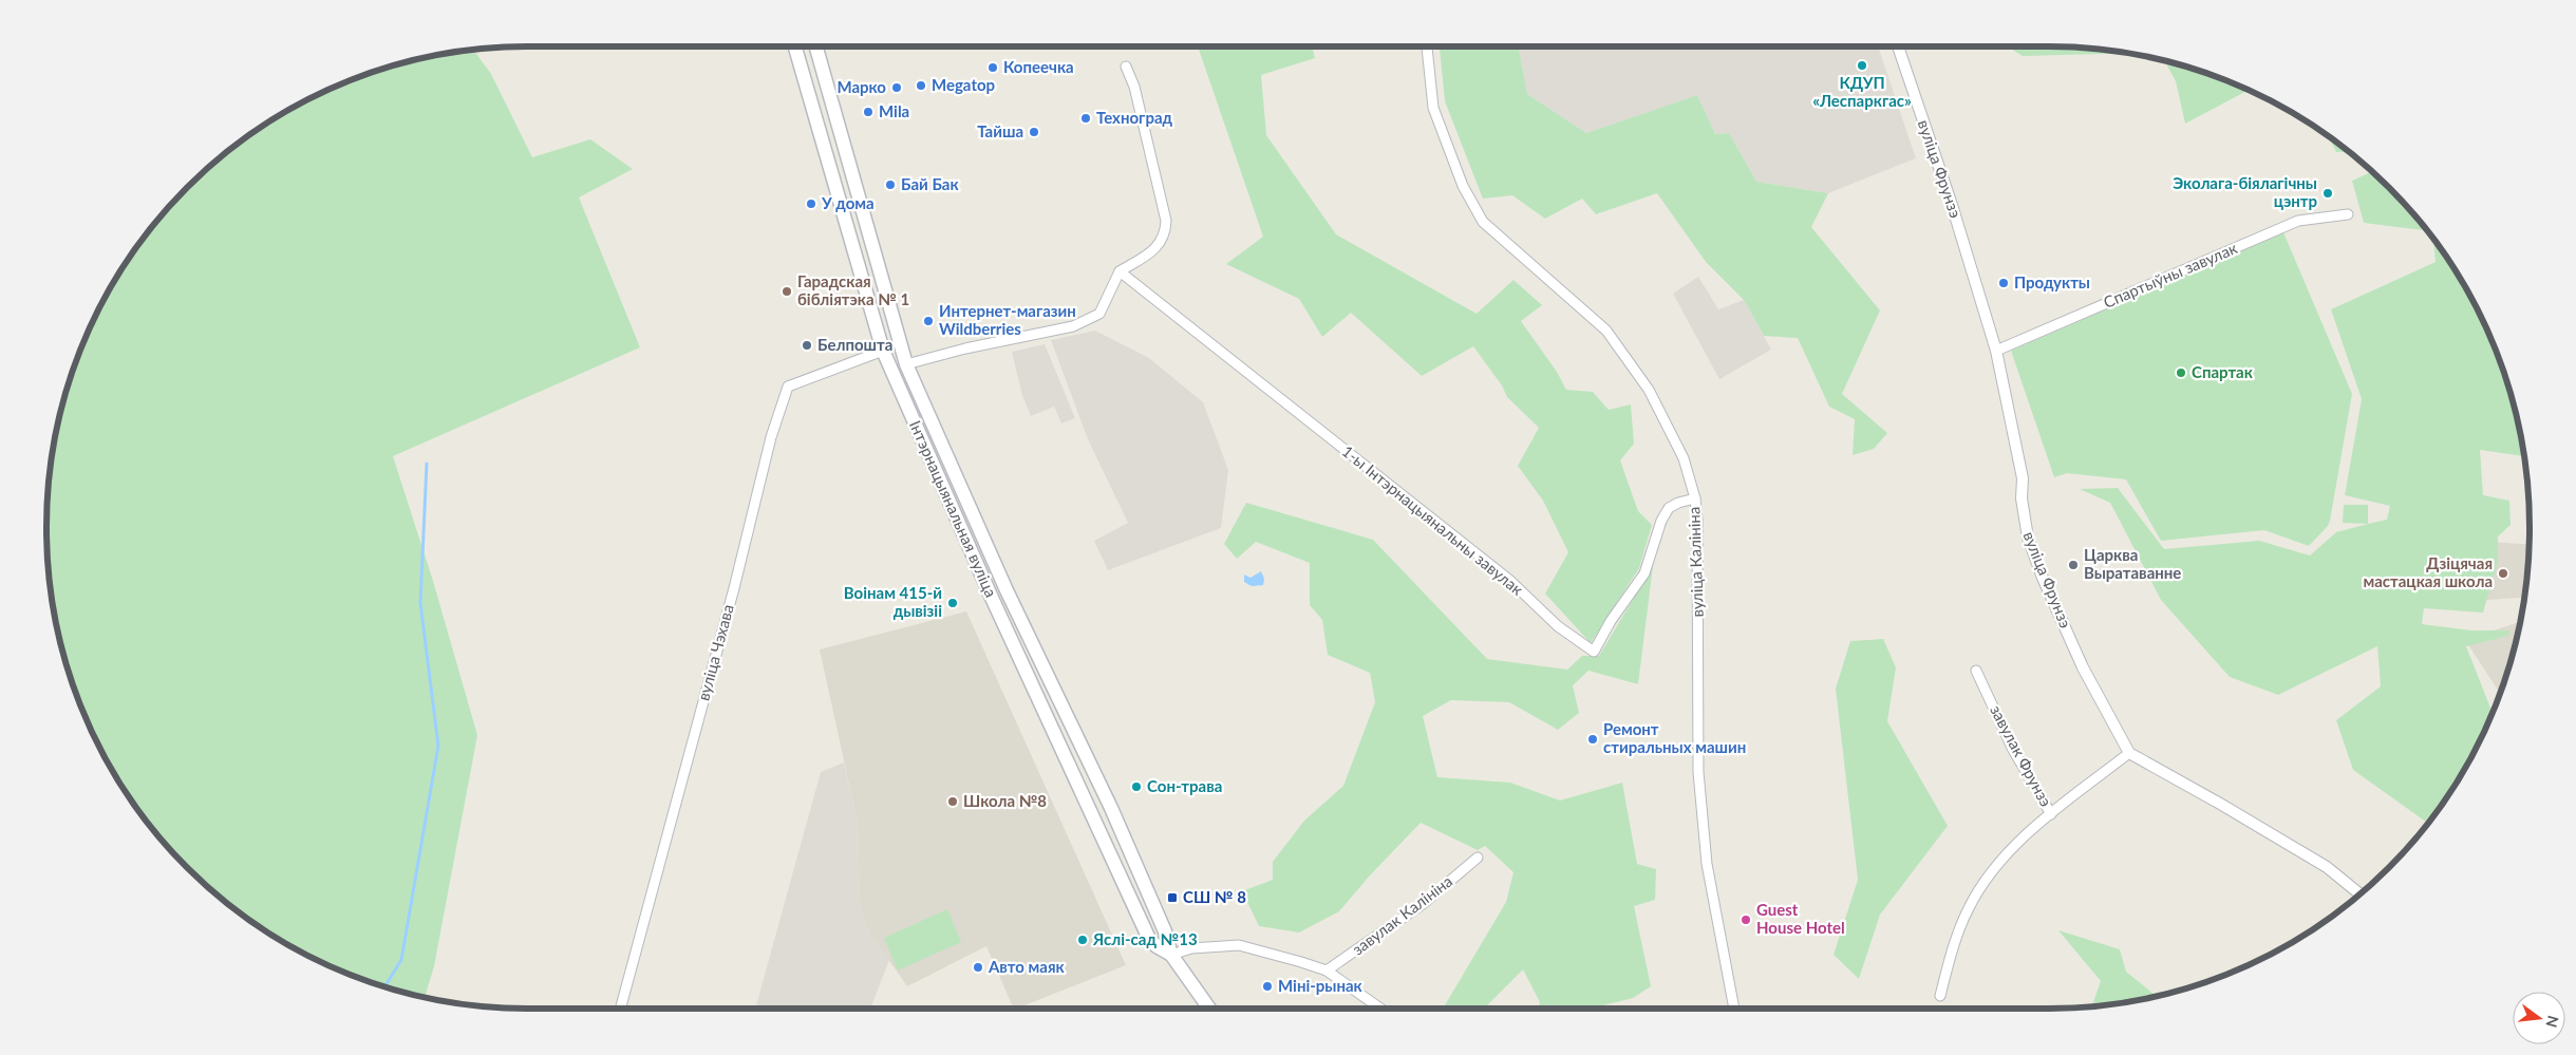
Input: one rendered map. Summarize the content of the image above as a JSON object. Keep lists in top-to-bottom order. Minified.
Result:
{"streets":{"main road":["Інтэрнацыянальная вуліца"],"street":["вуліца Фрунзэ","Спартыўны завулак","1-ы Інтэрнацыянальны завулак","вуліца Калініна","вуліца Чэхава","завулак Фрунзэ","завулак Калініна"]},"crossings":[["вуліца Фрунзэ","Спартыўны завулак"],["вуліца Фрунзэ","завулак Фрунзэ"],["Інтэрнацыянальная вуліца","вуліца Чэхава"],["1-ы Інтэрнацыянальны завулак","вуліца Калініна"]],"places":{"other":["КДУП «Леспаркгас»","Копеечка","Megatop","Марко","Mila","Техноград","Тайша","Бай Бак","Эколага-біялагічны цэнтр","У дома","Продукты","Гарадская бібліятэка № 1","Интернет-магазин Wildberries","Белпошта","Спартак","Царква Выратаванне","Дзіцячая мастацкая школа","Воінам 415-й дывізіі","Ремонт стиральных машин","Сон-трава","Школа №8","Guest House Hotel","Яслі-сад №13","Авто маяк","Міні-рынак"],"transit":["СШ № 8"]},"north":"right"}
